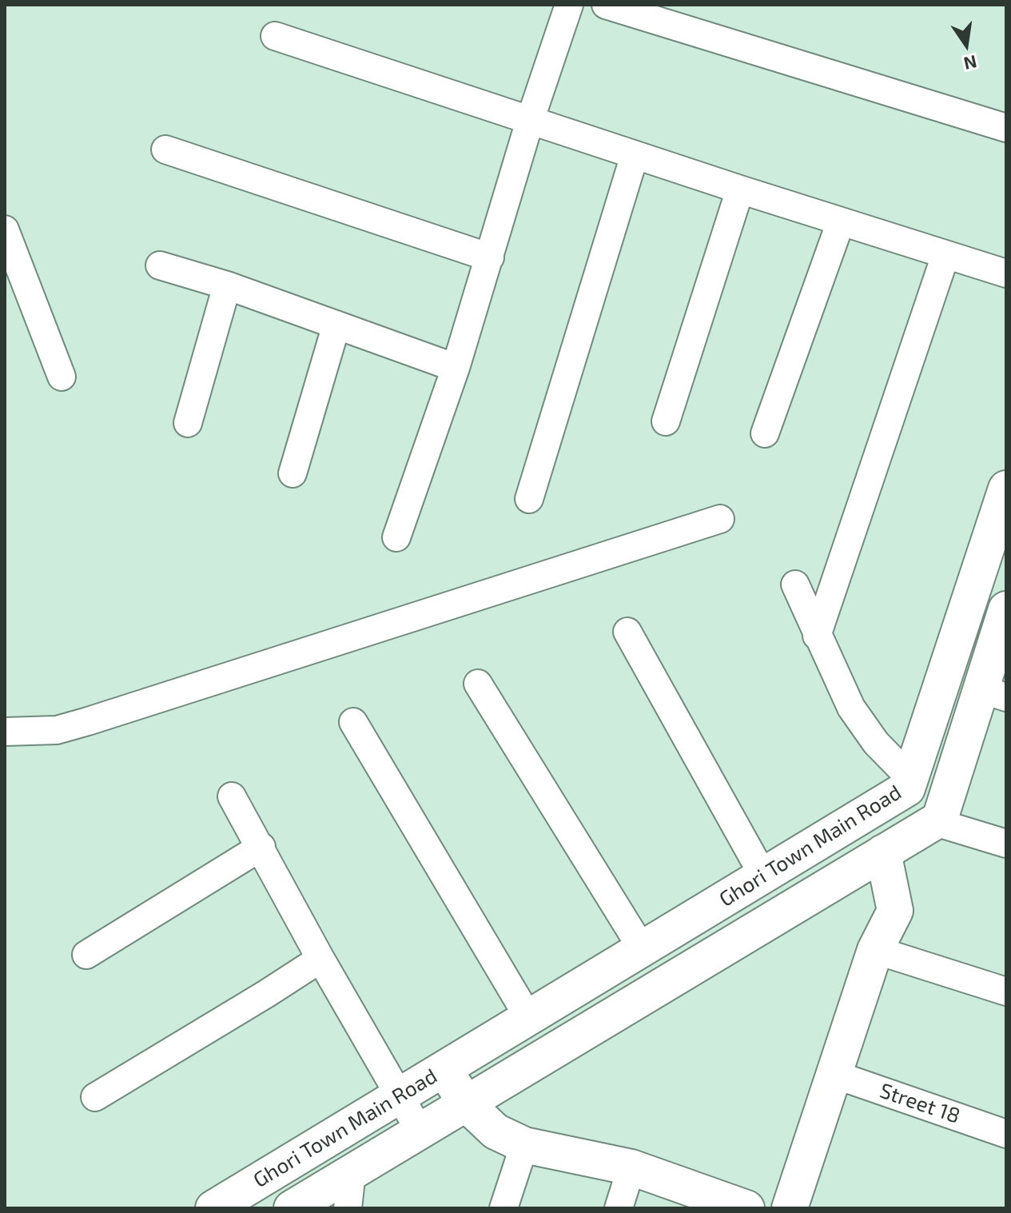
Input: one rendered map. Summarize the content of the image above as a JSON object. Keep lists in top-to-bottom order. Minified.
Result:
{"streets":{"street":["Ghori Town Main Road","Street 18"]},"north":"bottom"}
